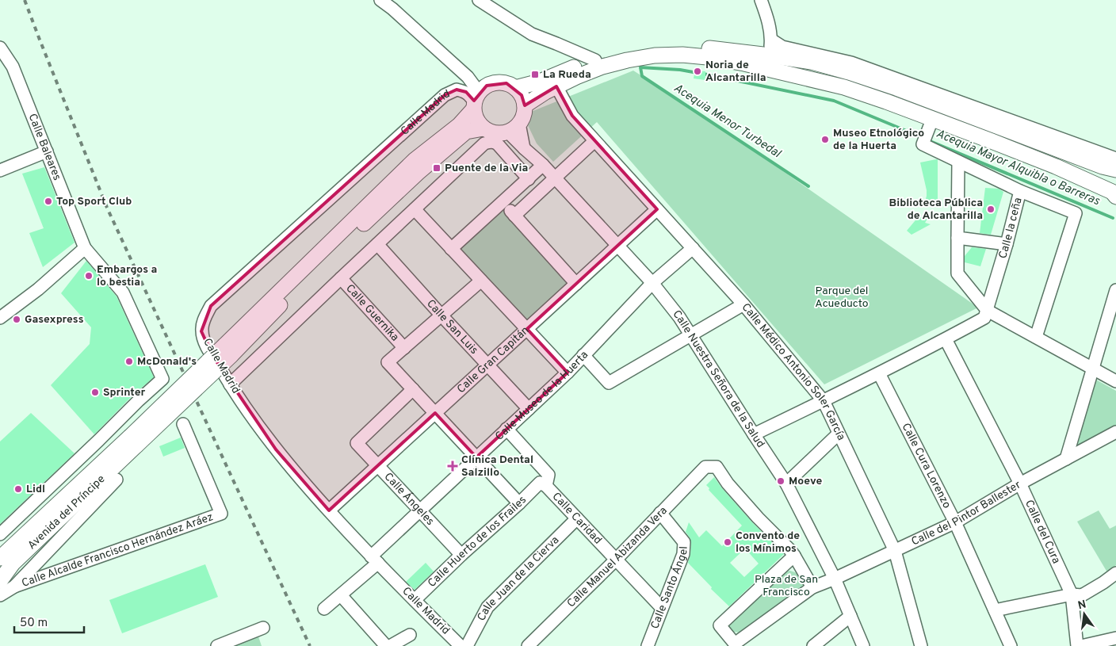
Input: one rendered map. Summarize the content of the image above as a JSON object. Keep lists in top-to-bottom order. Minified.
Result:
{"streets":{"main road":["Avenida del Príncipe"],"street":["Calle Madrid","Calle Baleares","Calle la ceña","Calle Guernika","Calle San Luis","Calle Gran Capitán","Calle Médico Antonio Soler García","Calle Nuestra Señora de la Salud","Calle Museo de la Huerta","Calle Cura Lorenzo","Calle Ángeles","Calle del Pintor Ballester","Calle Caridad","Calle del Cura","Calle Huerto de los Frailes","Calle Alcalde Francisco Hernández Aráez","Calle Manuel Abizanda Vera","Calle Juan de la Cierva","Calle Santo Ángel"]},"crossings":[["Calle Madrid","Calle Gran Capitán"],["Calle Madrid","Calle Nuestra Señora de la Salud"],["Calle Madrid","Calle Museo de la Huerta"],["Calle Madrid","Calle Huerto de los Frailes"],["Calle San Luis","Calle Gran Capitán"],["Calle San Luis","Calle Museo de la Huerta"],["Calle Gran Capitán","Calle Médico Antonio Soler García"],["Calle Gran Capitán","Calle Nuestra Señora de la Salud"],["Calle Gran Capitán","Calle Ángeles"],["Calle Médico Antonio Soler García","Calle Museo de la Huerta"],["Calle Médico Antonio Soler García","Calle del Pintor Ballester"],["Calle Nuestra Señora de la Salud","Calle Museo de la Huerta"],["Calle Nuestra Señora de la Salud","Calle del Pintor Ballester"],["Calle Museo de la Huerta","Calle Ángeles"],["Calle Cura Lorenzo","Calle del Pintor Ballester"],["Calle Ángeles","Calle Huerto de los Frailes"],["Avenida del Príncipe","Calle Alcalde Francisco Hernández Aráez"],["Calle del Pintor Ballester","Calle del Cura"],["Calle Caridad","Calle Huerto de los Frailes"],["Calle Caridad","Calle Manuel Abizanda Vera"],["Calle Caridad","Calle Juan de la Cierva"],["Calle Caridad","Calle Santo Ángel"],["Calle Manuel Abizanda Vera","Calle Santo Ángel"]],"water":["Acequia Menor Turbedal","Acequia Mayor Alquibla o Barreras"],"parks":["Parque del Acueducto","Plaza de San Francisco"],"places":{"other":["Noria de Alcantarilla","Museo Etnológico de la Huerta","Top Sport Club","Biblioteca Pública de Alcantarilla","Embargos a lo bestia","Gasexpress","McDonald's","Sprinter","Moeve","Lidl","Convento de los Mínimos"],"transit":["La Rueda","Puente de la Via"],"health":["Clínica Dental Salzillo"]},"scale_bar":"50 m","north":"top"}
